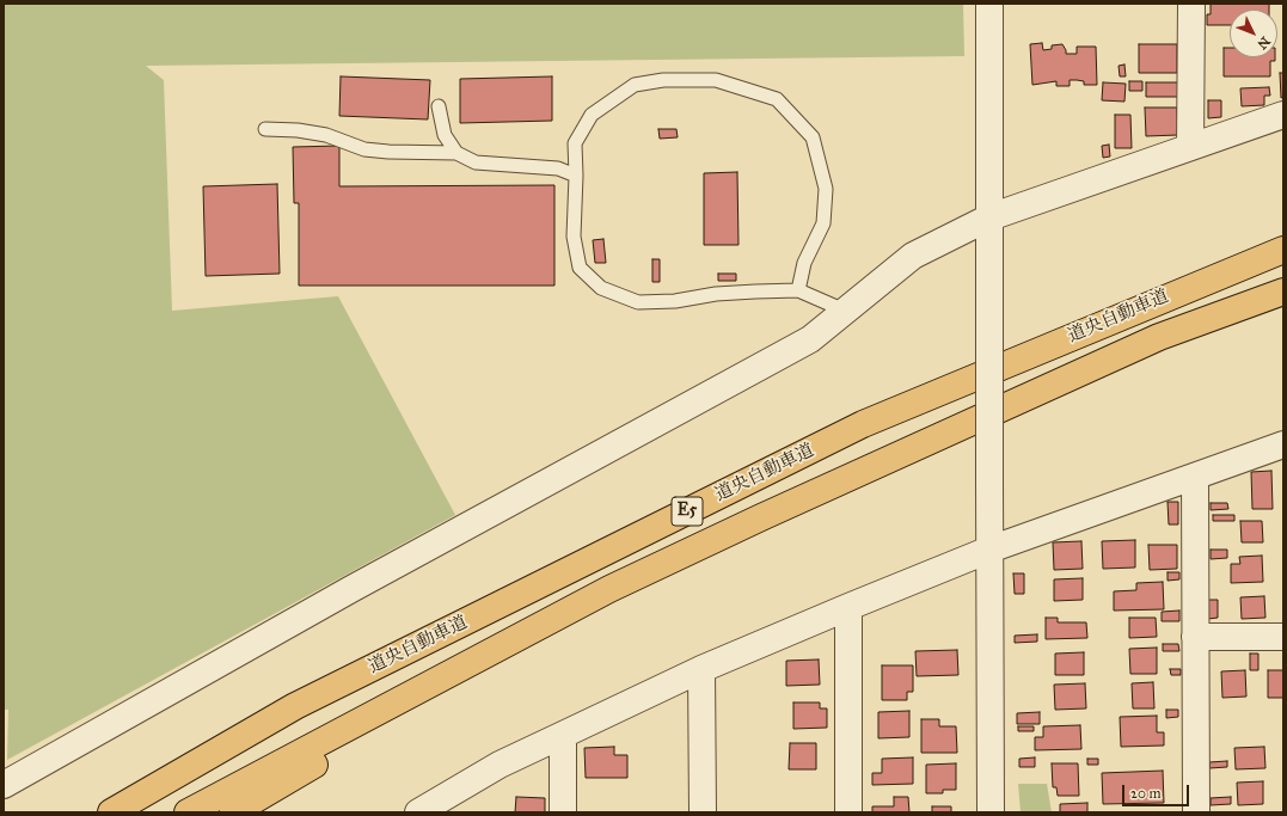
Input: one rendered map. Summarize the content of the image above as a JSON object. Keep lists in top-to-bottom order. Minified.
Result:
{"streets":{"highway":["道央自動車道","E5"]},"scale_bar":"20 m","north":"bottom right"}
